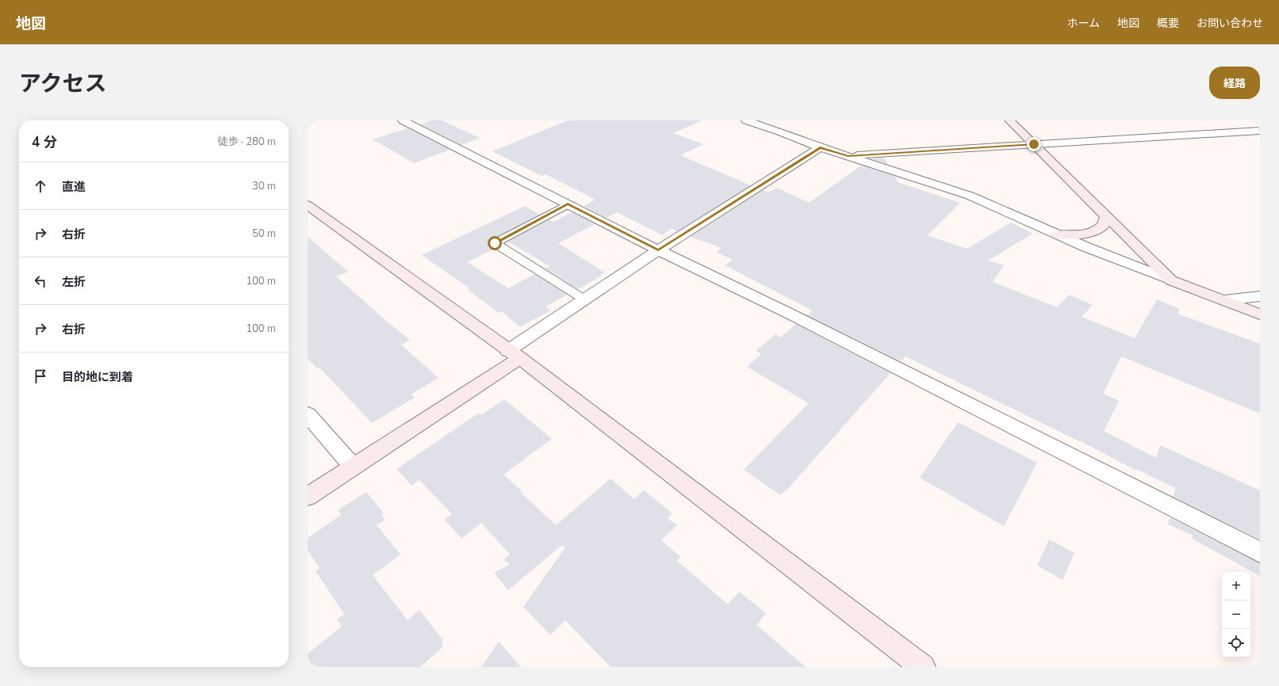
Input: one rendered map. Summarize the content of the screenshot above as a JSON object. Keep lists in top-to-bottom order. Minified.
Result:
{"page":{"header":"地図","nav":["ホーム","地図","概要","お問い合わせ"],"title":"アクセス","buttons":"経路","heading":["4 分","徒歩 · 280 m"],"list":[["直進","30 m"],["右折","50 m"],["左折","100 m"],["右折","100 m"],"目的地に到着"],"map_buttons":["+","−"]}}
